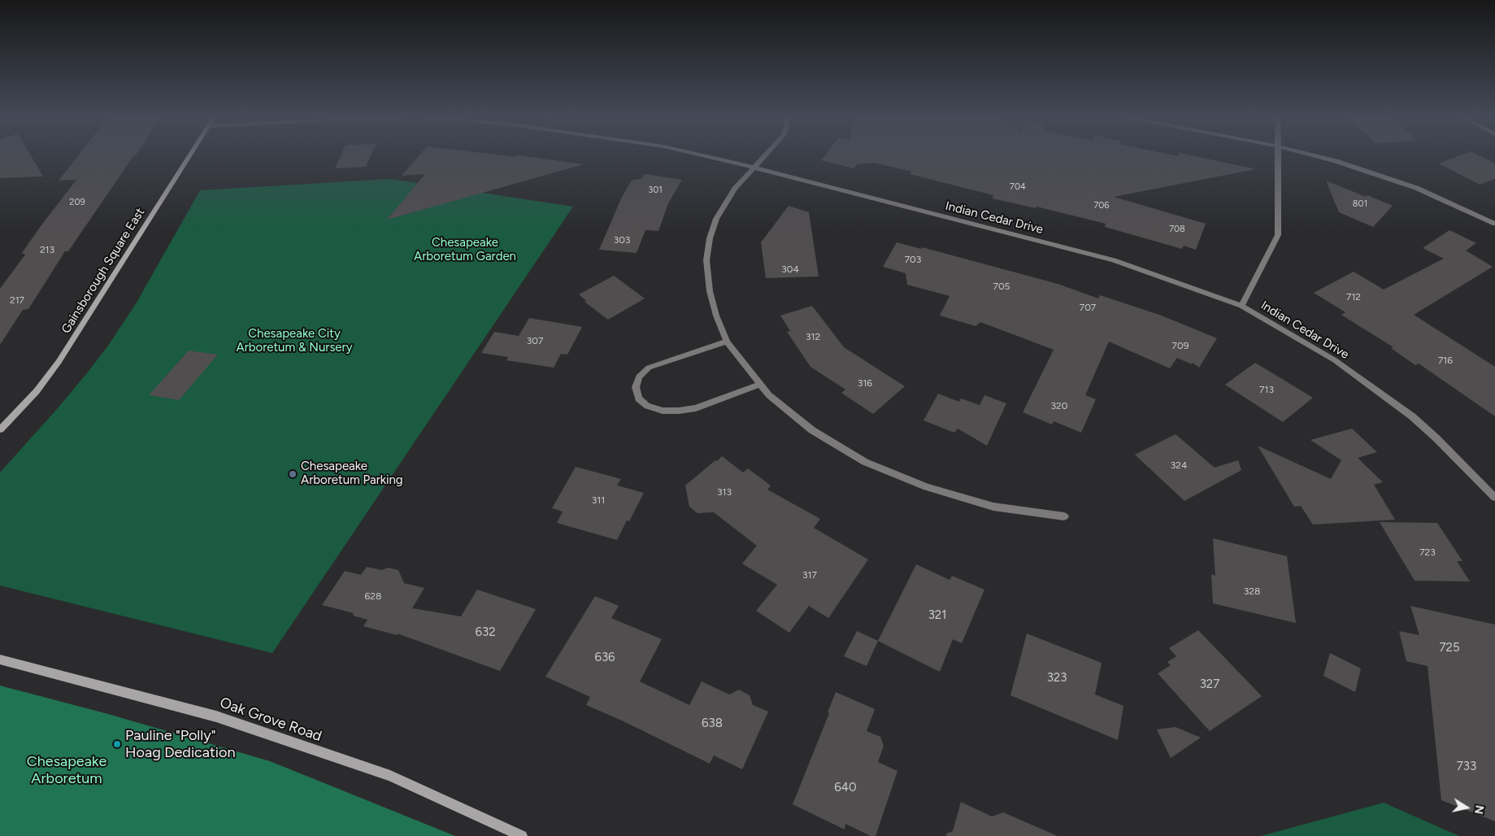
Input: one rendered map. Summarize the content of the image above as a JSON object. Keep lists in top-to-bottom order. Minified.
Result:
{"streets":{"street":["Indian Cedar Drive","Gainsborough Square East","Oak Grove Road"]},"parks":["Chesapeake Arboretum Garden","Chesapeake City Arboretum & Nursery","Chesapeake Arboretum"],"places":["Chesapeake Arboretum Parking","Pauline \"Polly\" Hoag Dedication"],"house_numbers":["704","301","209","801","706","708","303","213","703","304","705","712","217","707","312","307","709","716","316","713","320","324","313","311","723","317","328","628","321","632","725","636","323","327","638","733","640"],"north":"right"}
